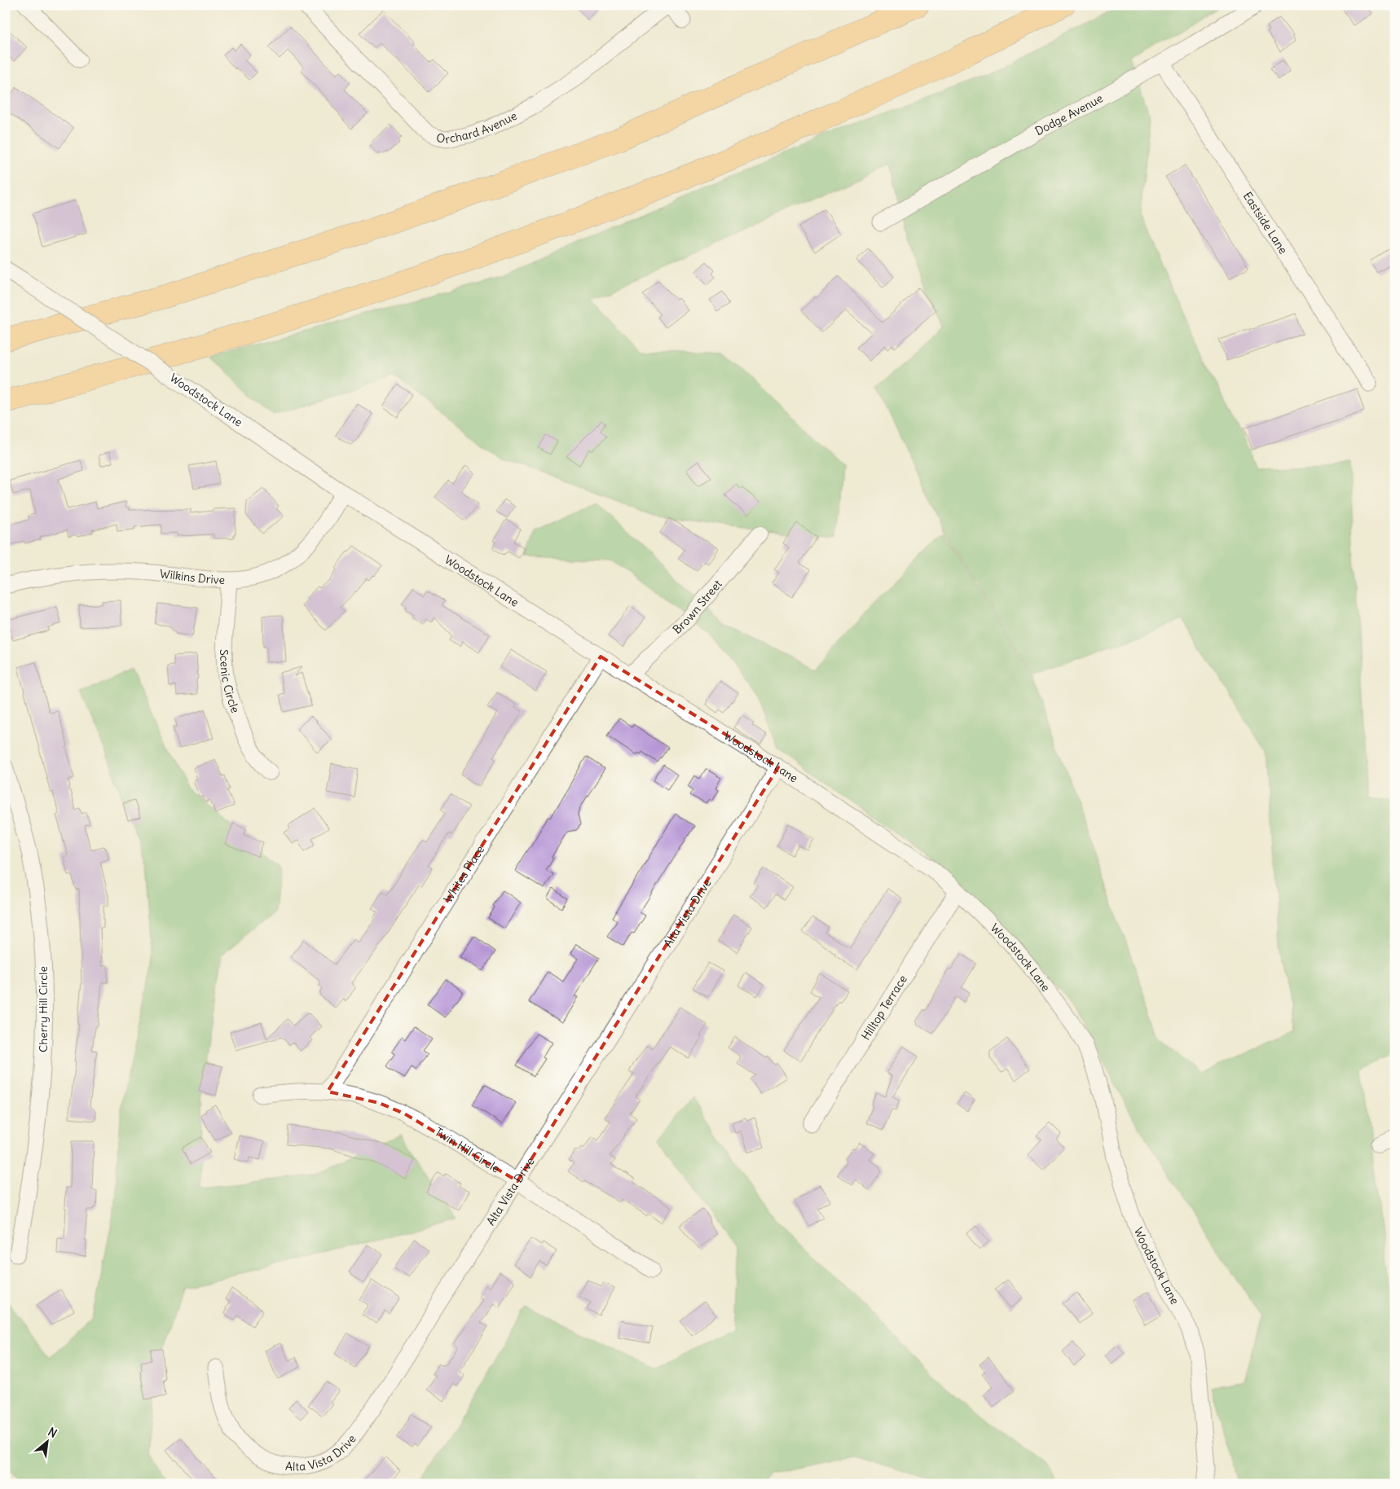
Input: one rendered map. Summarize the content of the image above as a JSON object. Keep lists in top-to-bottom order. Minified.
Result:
{"streets":{"street":["Dodge Avenue","Orchard Avenue","Eastside Lane","Woodstock Lane","Wilkins Drive","Brown Street","Scenic Circle","Whites Place","Alta Vista Drive","Hilltop Terrace","Cherry Hill Circle","Twin Hill Circle"]},"crossings":[["Dodge Avenue","Eastside Lane"],["Woodstock Lane","Wilkins Drive"],["Woodstock Lane","Brown Street"],["Woodstock Lane","Whites Place"],["Woodstock Lane","Alta Vista Drive"],["Woodstock Lane","Hilltop Terrace"],["Wilkins Drive","Scenic Circle"],["Whites Place","Twin Hill Circle"],["Alta Vista Drive","Twin Hill Circle"]],"north":"top right"}
